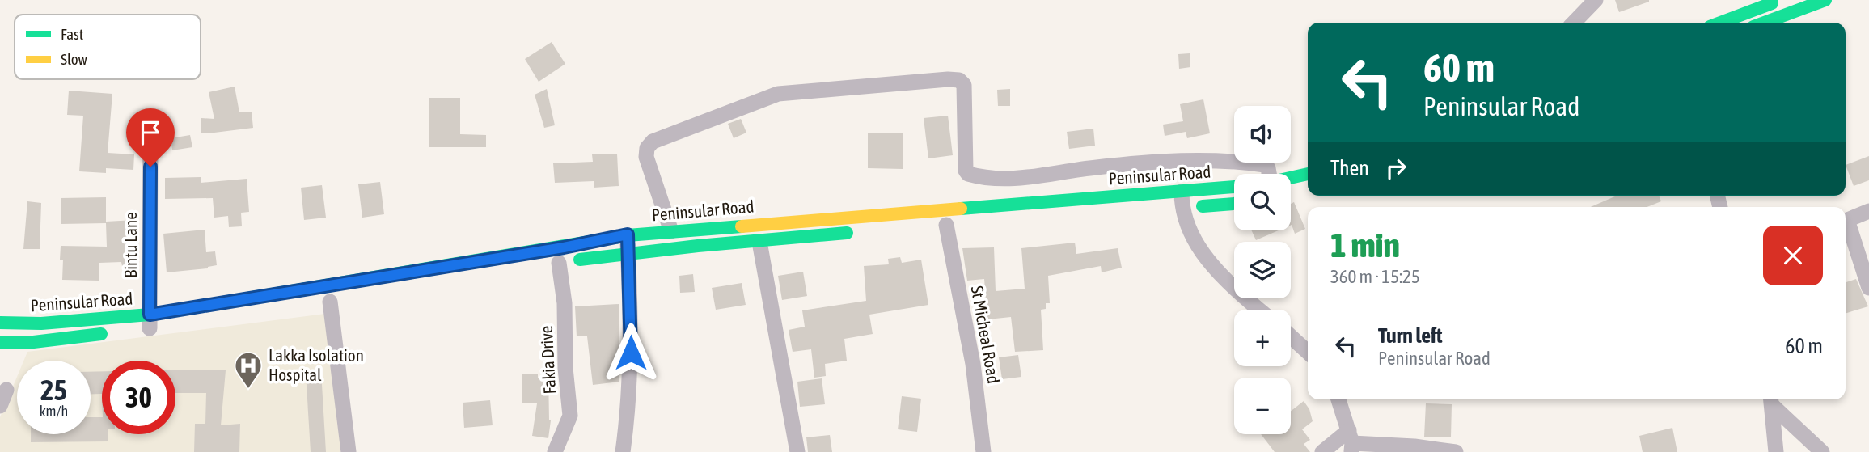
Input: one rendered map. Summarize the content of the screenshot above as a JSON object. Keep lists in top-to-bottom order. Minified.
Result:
{"streets":{"main road":["Peninsular Road"],"street":["Bintu Lane","St Micheal Road","Fakia Drive"]},"crossings":[["Peninsular Road","Bintu Lane"],["Peninsular Road","Fakia Drive"]],"places":{"hospital":["Lakka Isolation Hospital"]},"legend":["Fast","Slow"],"page":{"turn":["60 m","Peninsular Road"],"map_buttons":["+","−"],"then":"Then","heading":["1 min","360 m · 15:25"],"list":[{"name":"Turn left","note":"Peninsular Road","value":"60 m"}],"speed":"25 km/h","limit":"30"}}
